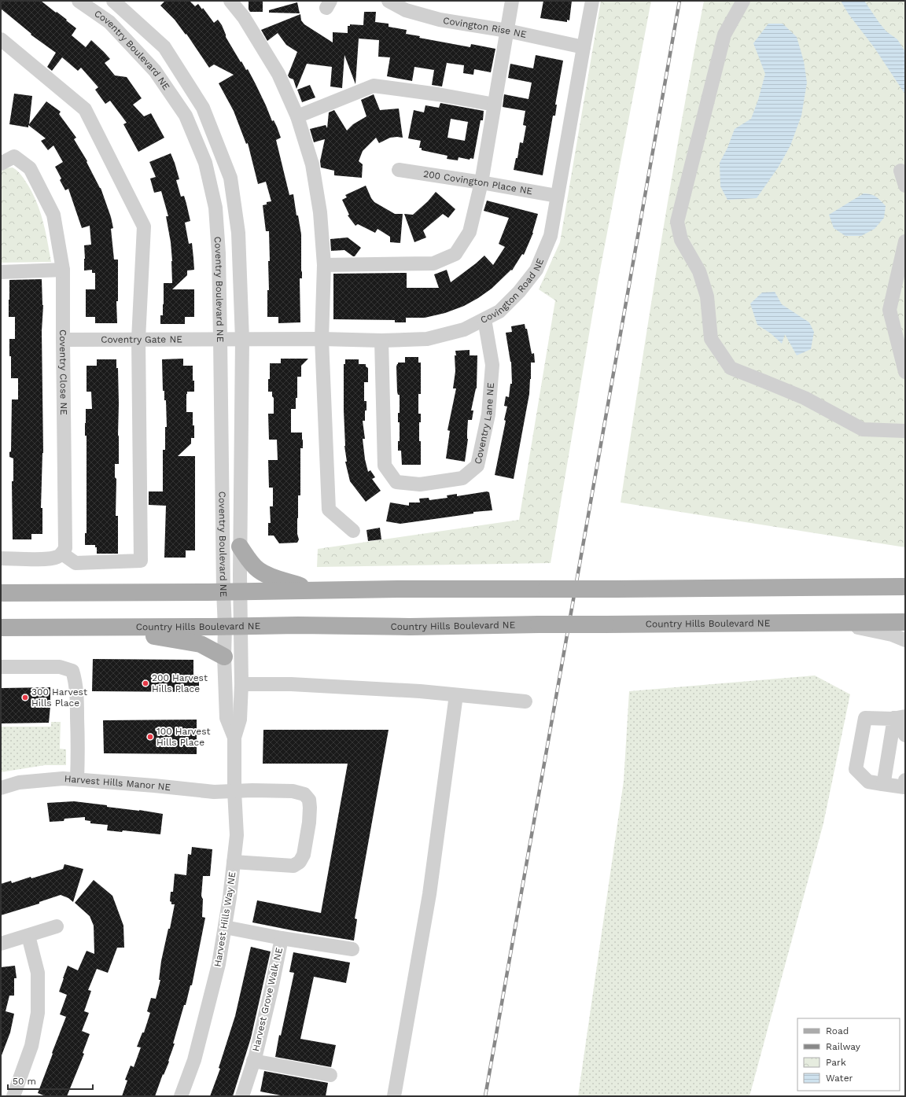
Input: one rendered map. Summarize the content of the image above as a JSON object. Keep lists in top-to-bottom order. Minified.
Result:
{"streets":{"main road":["Country Hills Boulevard NE"],"street":["Covington Rise NE","Coventry Boulevard NE","200 Covington Place NE","Covington Road NE","Coventry Gate NE","Coventry Close NE","Coventry Lane NE","Harvest Hills Manor NE","Harvest Hills Way NE","Harvest Grove Walk NE"]},"crossings":[["Covington Rise NE","Covington Road NE"],["Coventry Boulevard NE","Covington Road NE"],["Coventry Boulevard NE","Coventry Gate NE"],["Coventry Boulevard NE","Country Hills Boulevard NE"],["Coventry Boulevard NE","Harvest Hills Way NE"],["200 Covington Place NE","Covington Road NE"],["Covington Road NE","Coventry Gate NE"],["Covington Road NE","Coventry Lane NE"],["Coventry Gate NE","Coventry Close NE"],["Country Hills Boulevard NE","Harvest Hills Way NE"],["Harvest Hills Manor NE","Harvest Hills Way NE"],["Harvest Hills Way NE","Harvest Grove Walk NE"]],"places":["200 Harvest Hills Place","300 Harvest Hills Place","100 Harvest Hills Place"],"legend":["Road","Railway","Park","Water"],"scale_bar":"50 m"}
